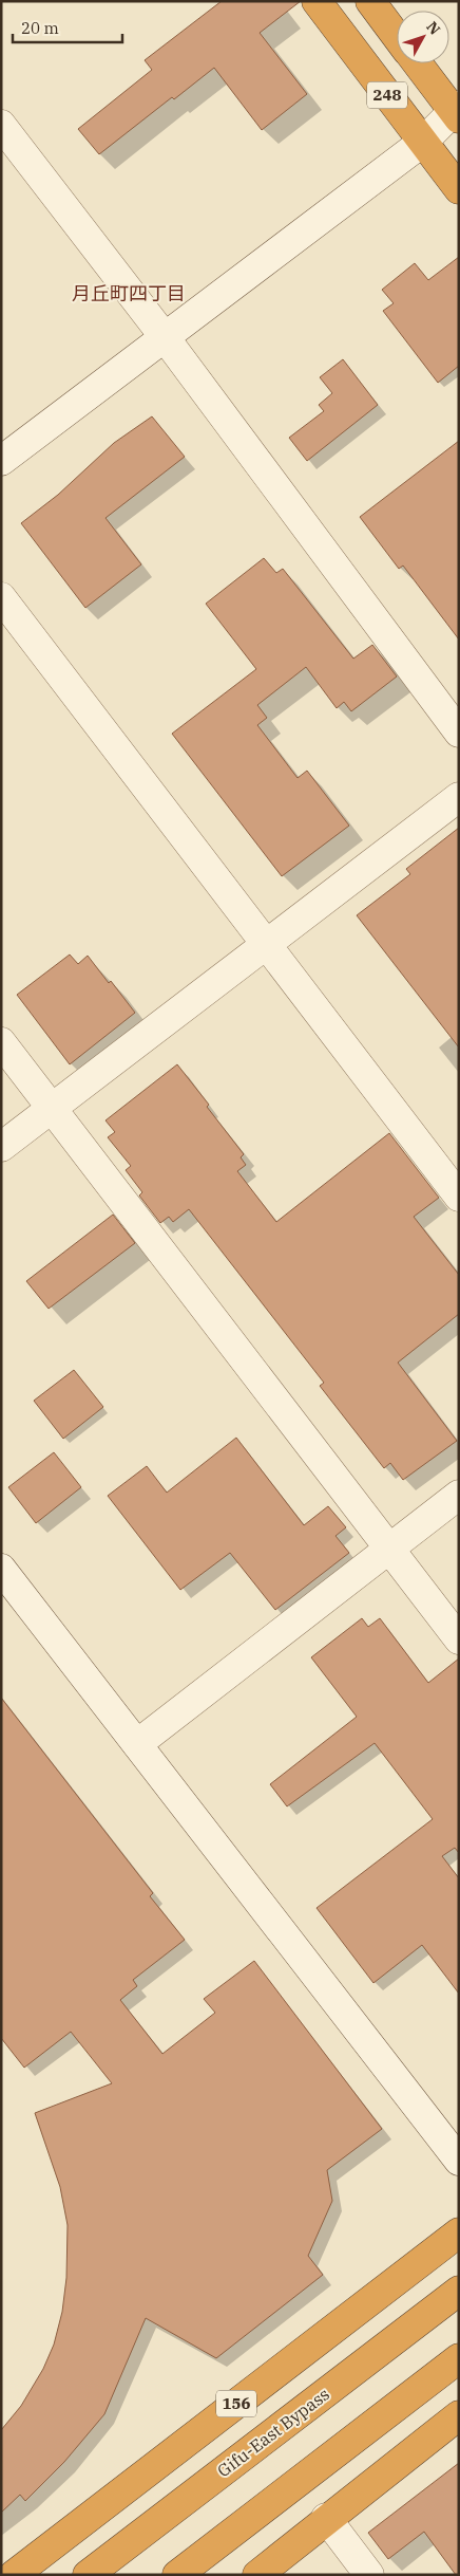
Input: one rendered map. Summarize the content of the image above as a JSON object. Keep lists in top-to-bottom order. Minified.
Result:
{"streets":{"highway":["248","156","Gifu-East Bypass"]},"districts":["月丘町四丁目"],"scale_bar":"20 m","north":"top right"}
